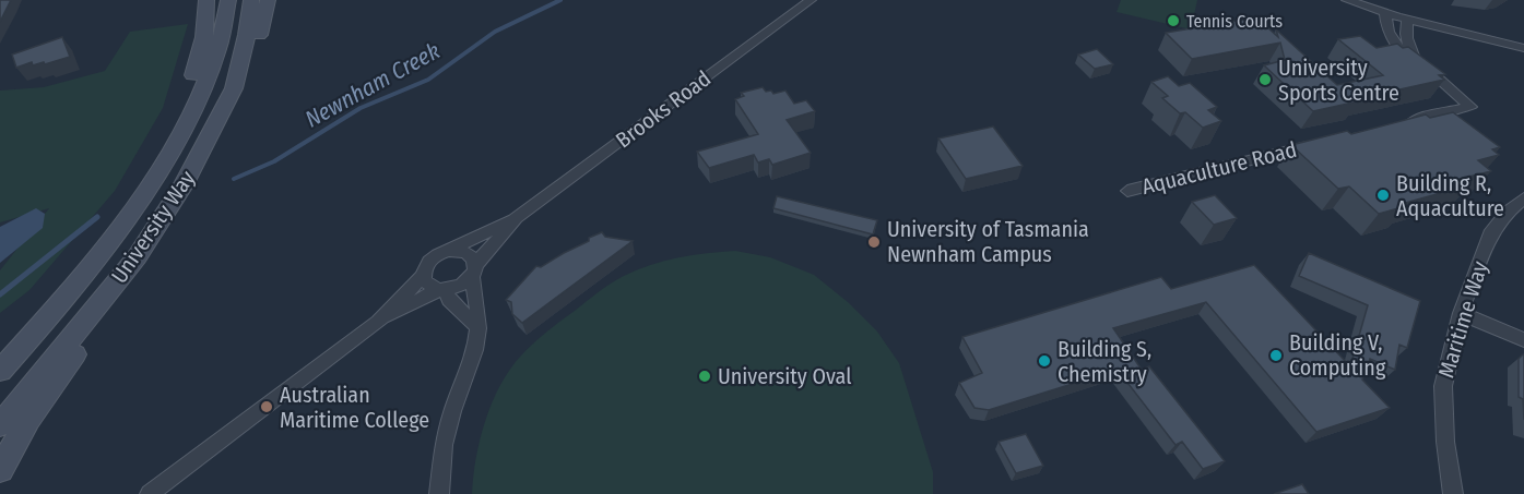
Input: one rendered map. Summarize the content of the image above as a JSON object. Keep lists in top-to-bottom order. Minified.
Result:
{"streets":{"main road":["University Way"],"street":["Brooks Road","Aquaculture Road","Maritime Way"]},"water":["Newnham Creek"],"places":["Tennis Courts","University Sports Centre","Building R, Aquaculture","University of Tasmania Newnham Campus","Building V, Computing","Building S, Chemistry","University Oval","Australian Maritime College"]}
